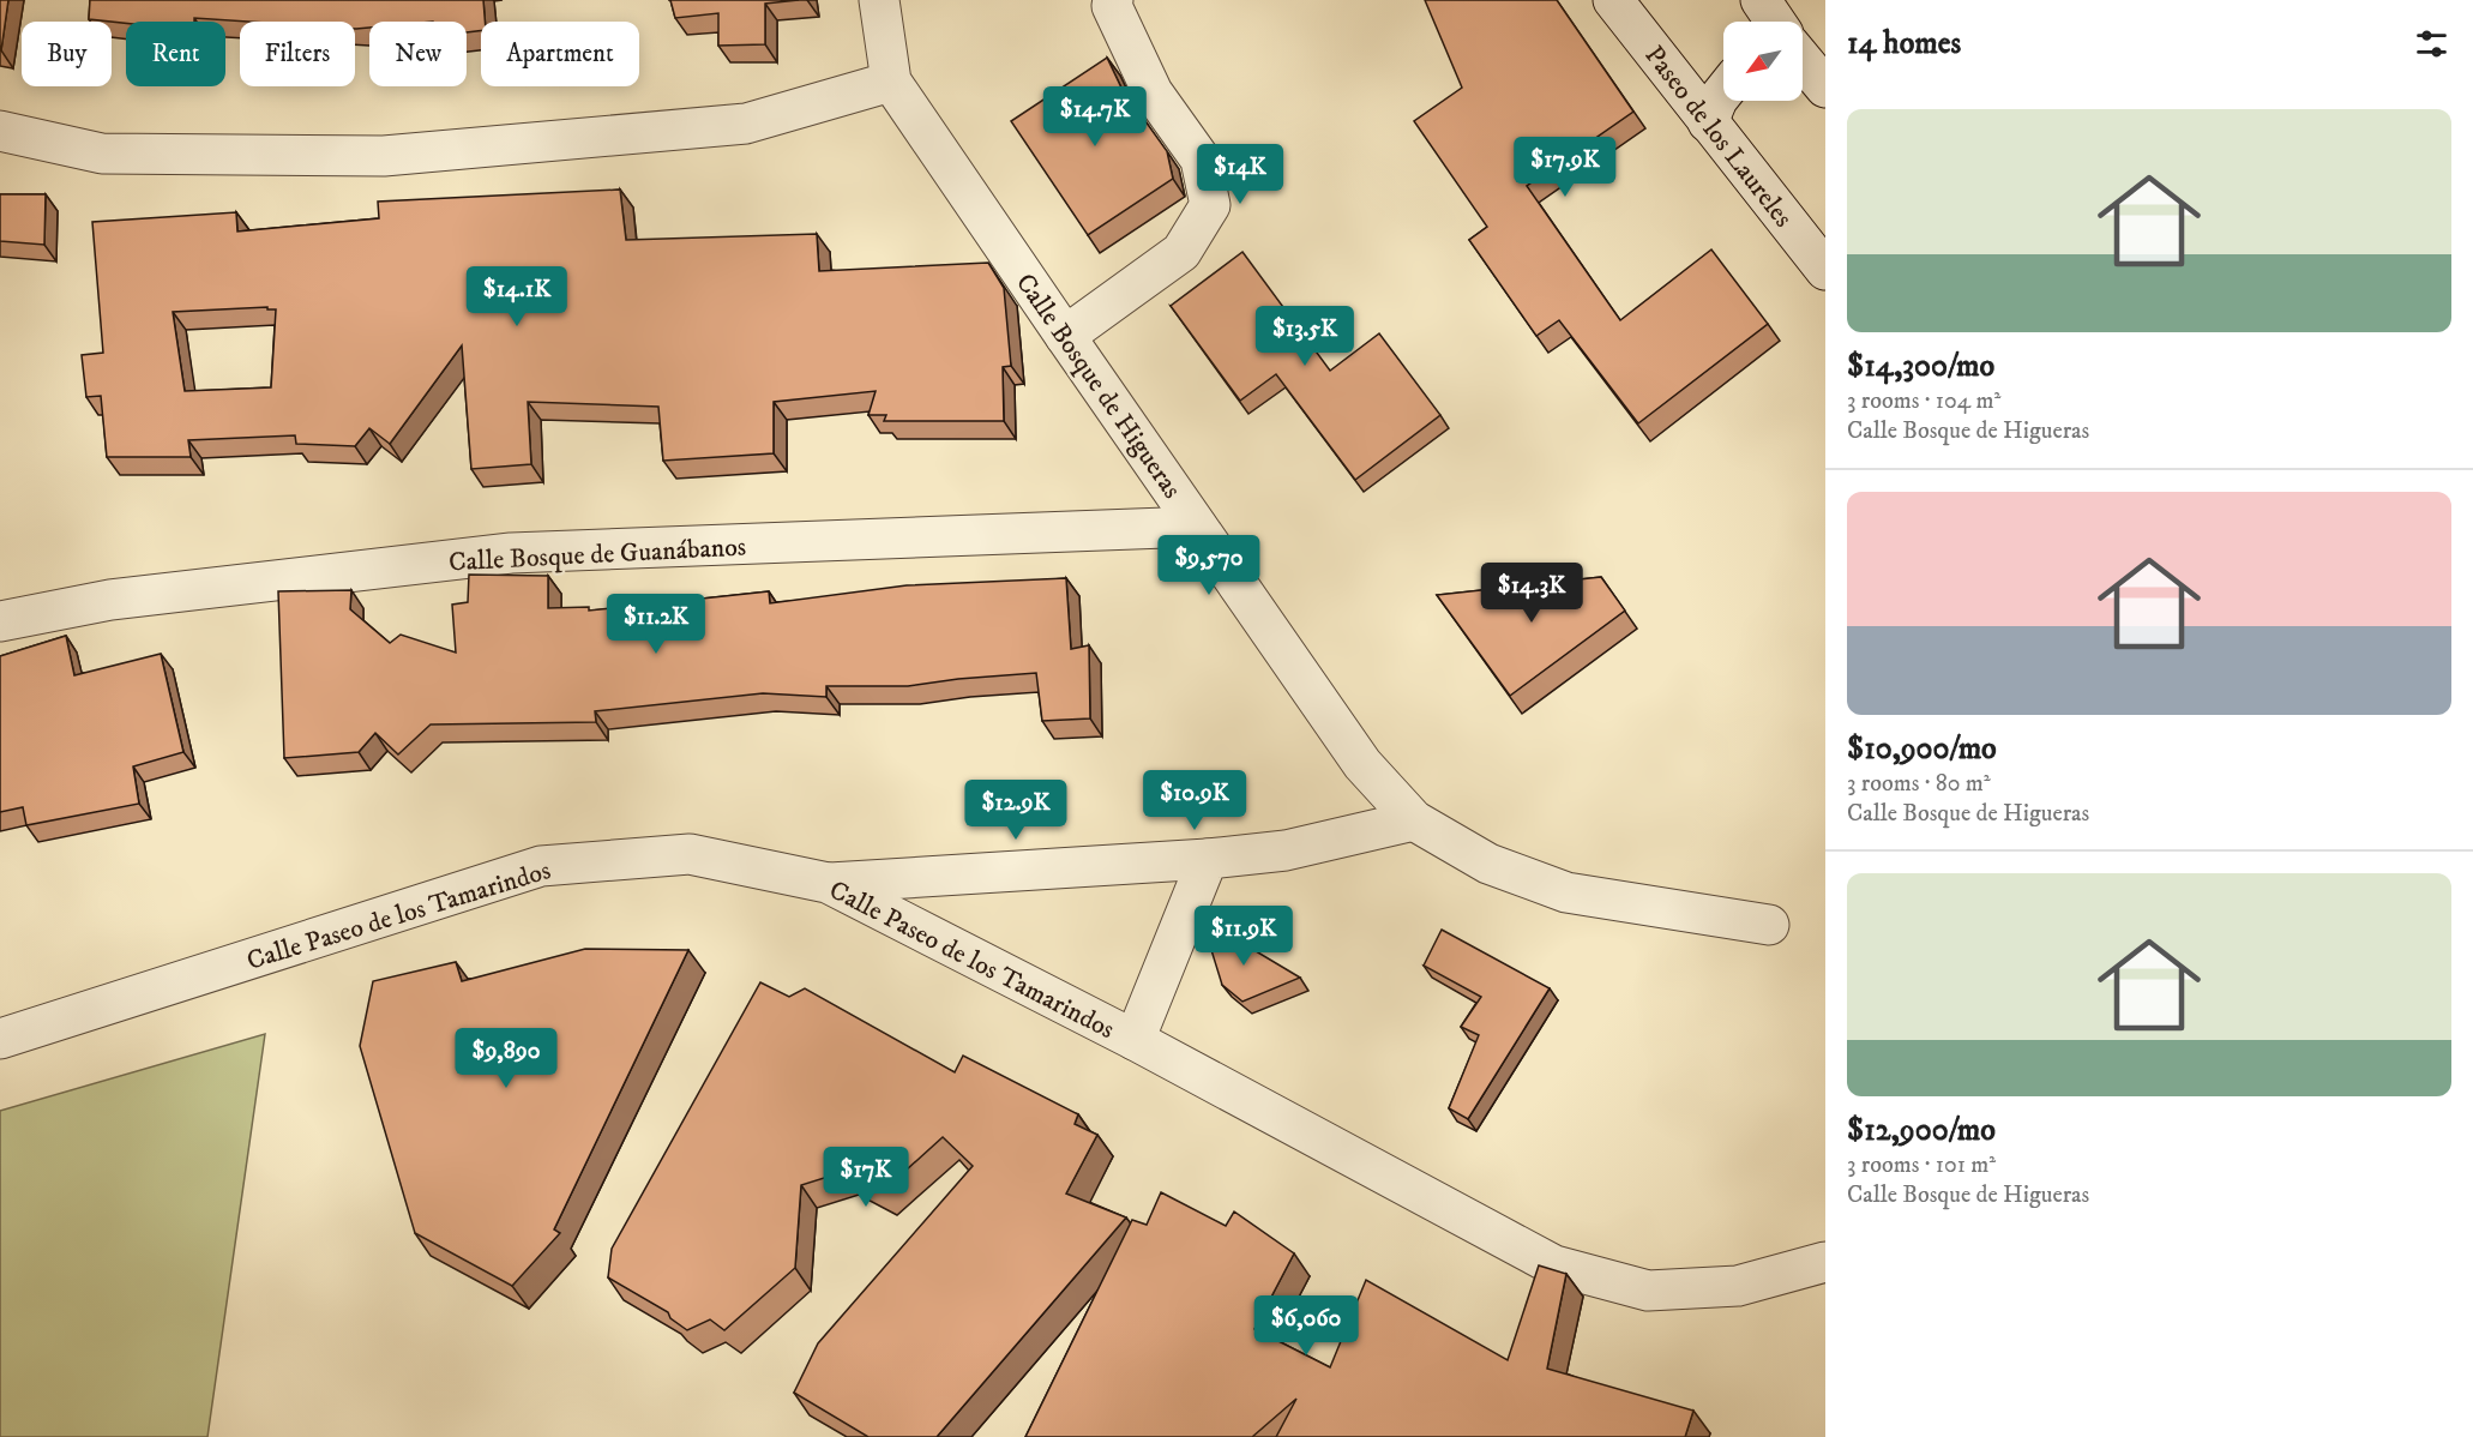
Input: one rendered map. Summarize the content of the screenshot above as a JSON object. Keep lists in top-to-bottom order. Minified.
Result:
{"streets":{"street":["Paseo de los Laureles","Calle Bosque de Higueras","Calle Bosque de Guanábanos","Calle Paseo de los Tamarindos"]},"crossings":[["Calle Bosque de Higueras","Calle Bosque de Guanábanos"]],"north":"bottom left","page":{"heading":"14 homes","chip":["Buy","Rent","Filters","New","Apartment"],"price":["$14.7K","$17.9K","$14K","$14.1K","$13.5K","$9,570","$14.3K","$11.2K","$10.9K","$12.9K","$11.9K","$9,890","$17K","$6,060"],"list":[{"name":"$14,300/mo","note":"3 rooms · 104 m² · Calle Bosque de Higueras"},{"name":"$10,900/mo","note":"3 rooms · 80 m² · Calle Bosque de Higueras"},{"name":"$12,900/mo","note":"3 rooms · 101 m² · Calle Bosque de Higueras"}]}}
